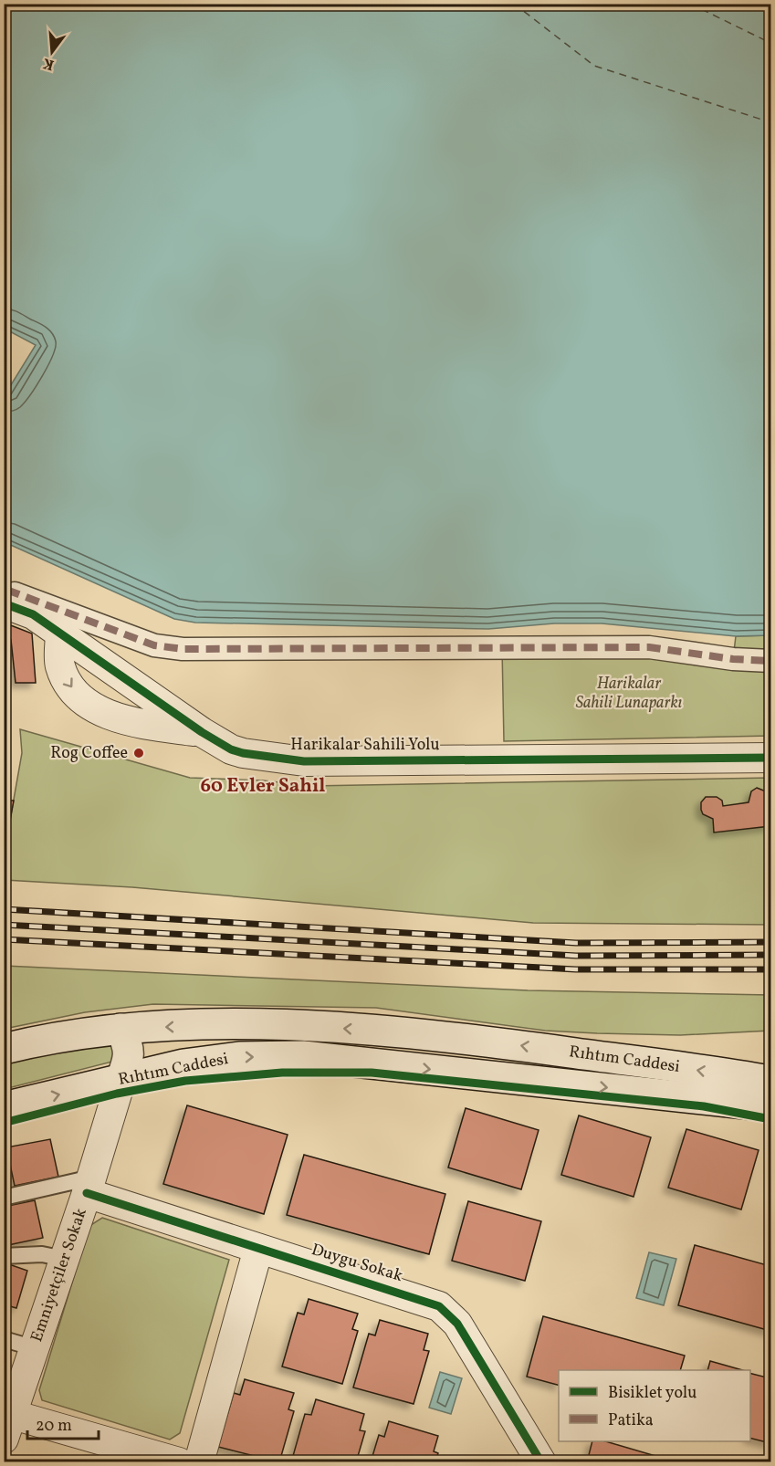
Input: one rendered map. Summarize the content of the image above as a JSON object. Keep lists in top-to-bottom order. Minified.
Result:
{"streets":{"main road":["Rıhtım Caddesi"],"street":["Harikalar Sahili Yolu","Duygu Sokak","Emniyetçiler Sokak"]},"crossings":[["Rıhtım Caddesi","Emniyetçiler Sokak"],["Duygu Sokak","Emniyetçiler Sokak"]],"districts":["60 Evler Sahil"],"parks":["Harikalar Sahili Lunaparkı"],"places":["Rog Coffee"],"legend":["Bisiklet yolu","Patika"],"scale_bar":"20 m","north":"bottom"}
